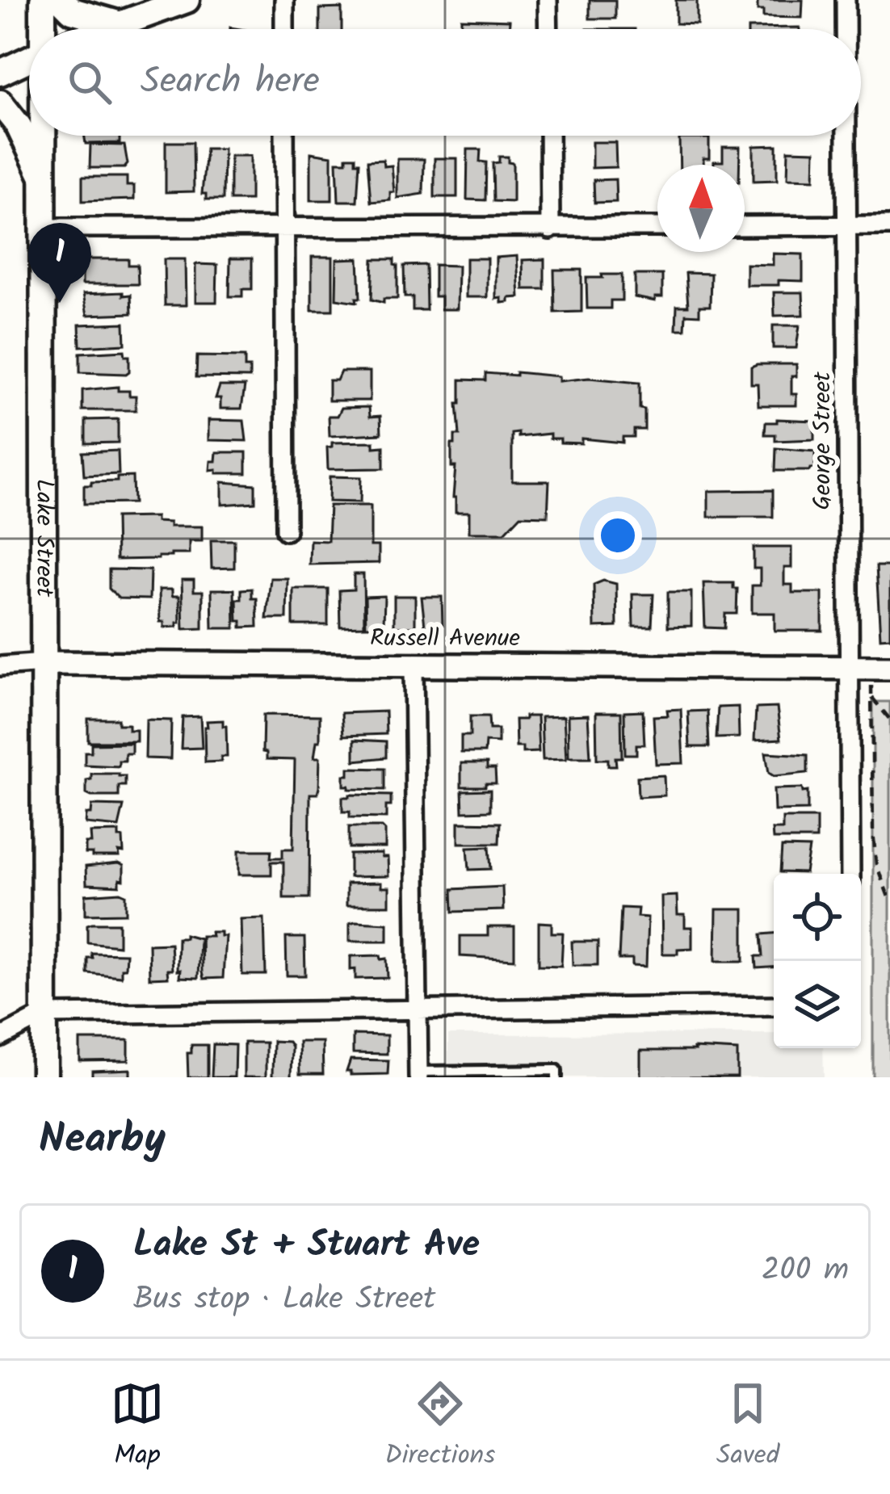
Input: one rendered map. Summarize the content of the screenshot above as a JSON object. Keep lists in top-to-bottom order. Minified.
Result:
{"streets":{"main road":["Lake Street"],"street":["George Street","Russell Avenue"]},"crossings":[["George Street","Russell Avenue"],["Lake Street","Russell Avenue"]],"north":"top","page":{"search":"Search here","pins":"1","heading":"Nearby","list":[{"mark":"1","name":"Lake St + Stuart Ave","note":"Bus stop · Lake Street","value":"200 m"}],"nav":["Map","Directions","Saved"]}}
